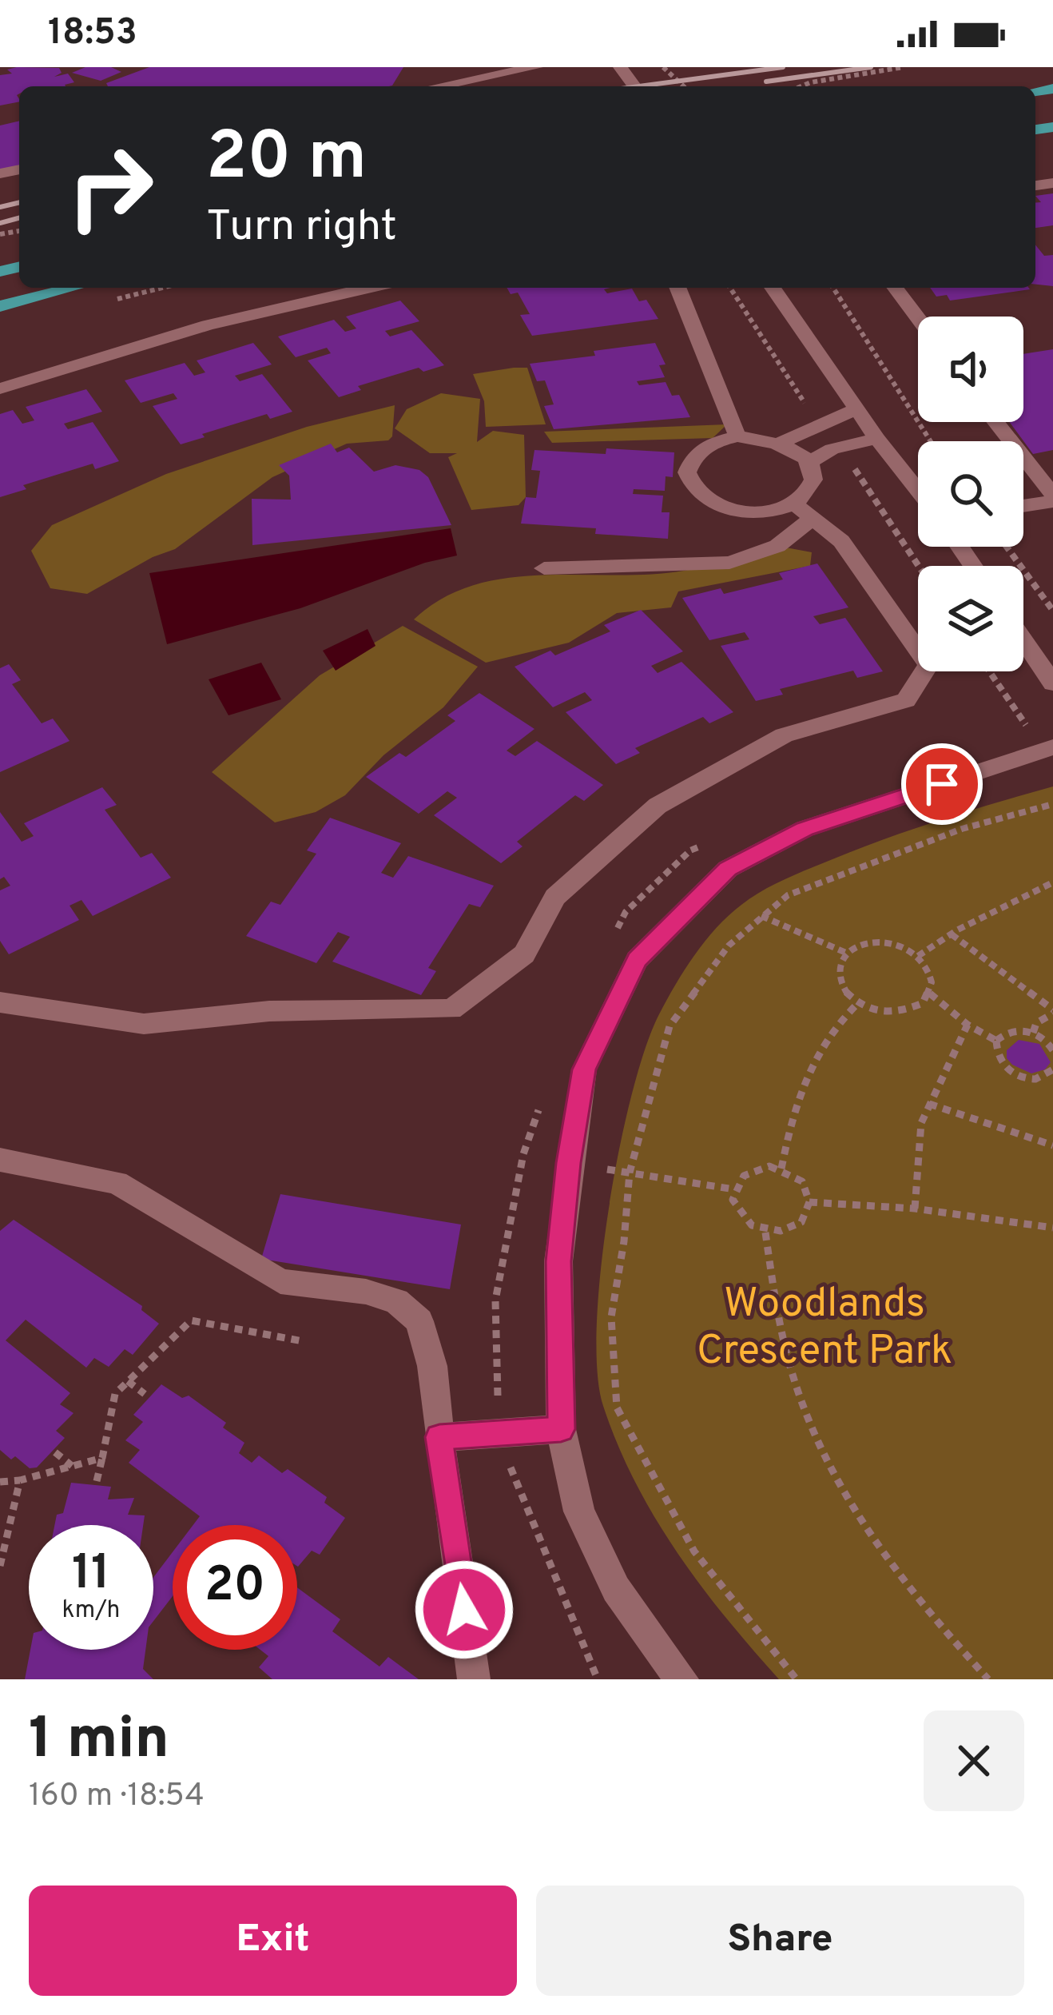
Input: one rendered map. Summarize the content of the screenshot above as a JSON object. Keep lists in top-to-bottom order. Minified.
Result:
{"parks":["Woodlands Crescent Park"],"page":{"status":"18:53","turn":["20 m","Turn right"],"speed":"11 km/h","limit":"20","heading":["1 min","160 m · 18:54"],"buttons":["Exit","Share"]}}
